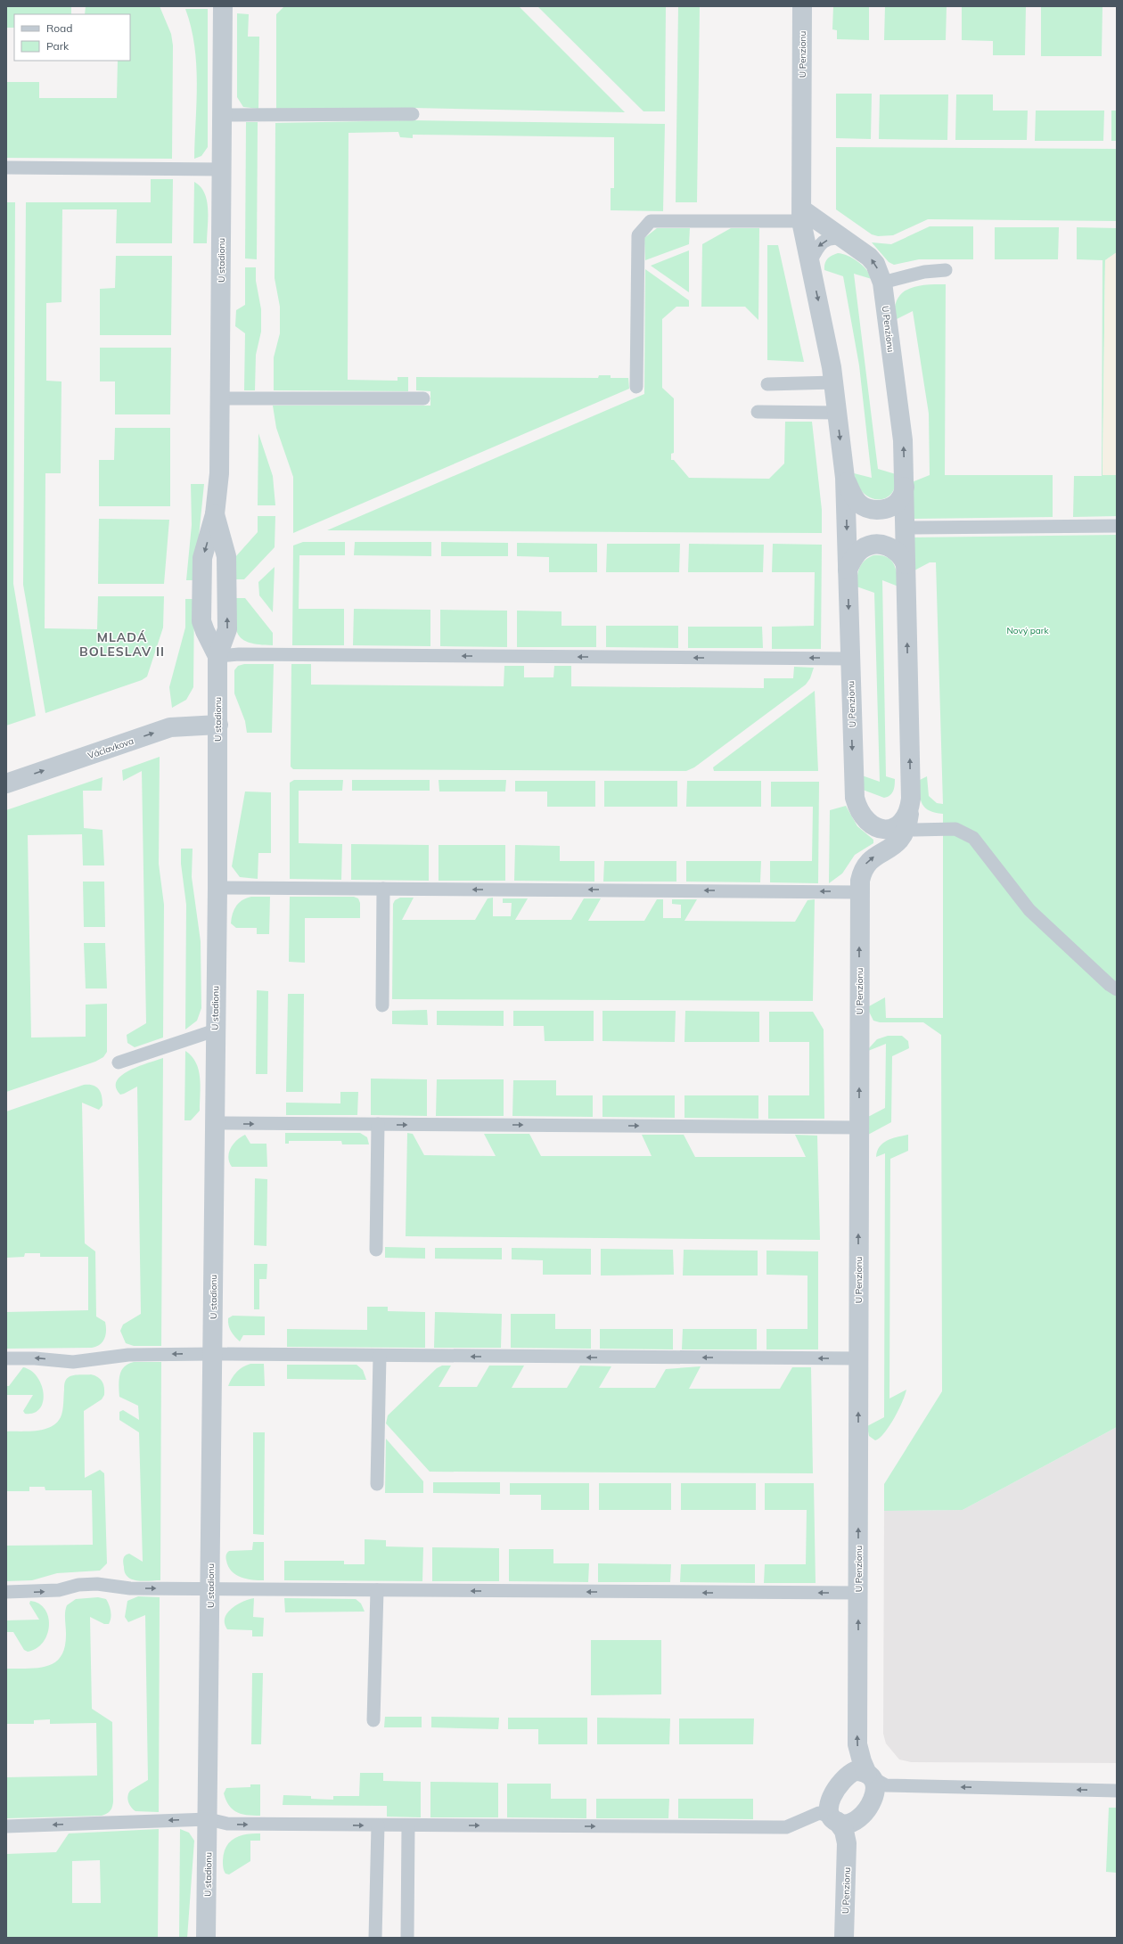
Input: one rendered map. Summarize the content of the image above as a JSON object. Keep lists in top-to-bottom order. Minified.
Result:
{"streets":{"street":["U Penzionu","U stadionu","Václavkova"]},"crossings":[["U stadionu","Václavkova"]],"one_way":["Václavkova"],"districts":["MLADÁ BOLESLAV II"],"parks":["Nový park"],"legend":["Road","Park"]}
